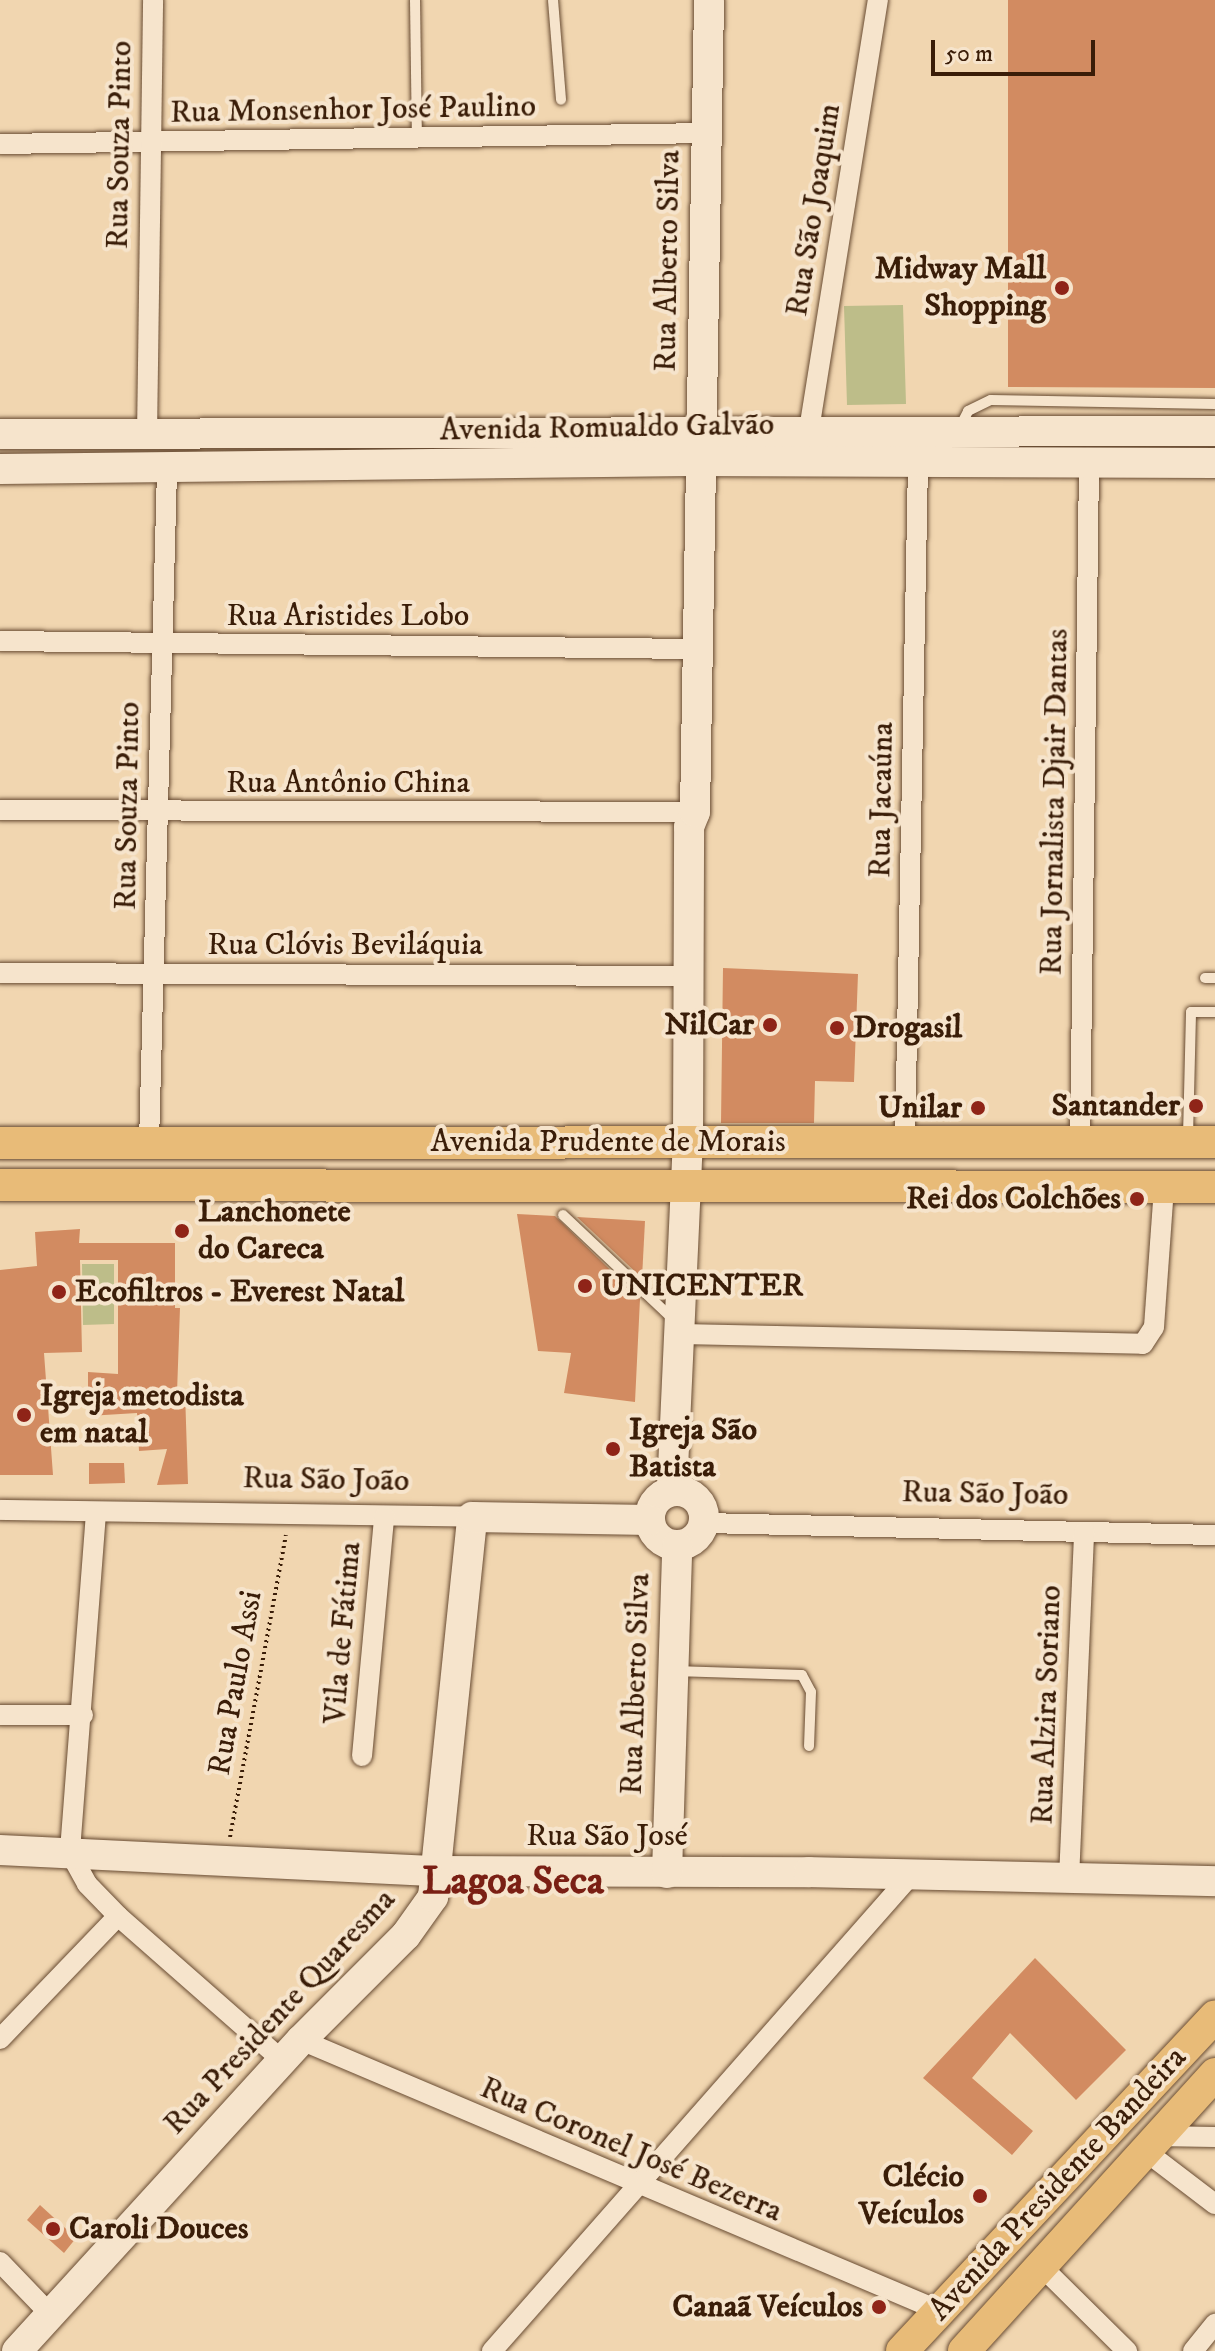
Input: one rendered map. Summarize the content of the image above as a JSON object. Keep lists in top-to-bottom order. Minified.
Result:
{"streets":{"main road":["Rua Alberto Silva","Avenida Romualdo Galvão","Avenida Prudente de Morais","Rua São João","Rua São José","Rua Presidente Quaresma","Avenida Presidente Bandeira"],"street":["Rua Monsenhor José Paulino","Rua Souza Pinto","Rua São Joaquim","Rua Aristides Lobo","Rua Antônio China","Rua Jacaúna","Rua Jornalista Djair Dantas","Rua Clóvis Beviláquia","Vila de Fátima","Rua Alzira Soriano","Rua Coronel José Bezerra"],"path":["Rua Paulo Assi"]},"crossings":[["Rua Monsenhor José Paulino","Rua Souza Pinto"],["Rua Monsenhor José Paulino","Rua Alberto Silva"],["Rua Souza Pinto","Avenida Romualdo Galvão"],["Rua Souza Pinto","Rua Aristides Lobo"],["Rua Souza Pinto","Rua Antônio China"],["Rua Souza Pinto","Rua Clóvis Beviláquia"],["Rua Souza Pinto","Avenida Prudente de Morais"],["Rua São Joaquim","Avenida Romualdo Galvão"],["Rua Alberto Silva","Avenida Romualdo Galvão"],["Rua Alberto Silva","Rua Aristides Lobo"],["Rua Alberto Silva","Rua Antônio China"],["Rua Alberto Silva","Rua Clóvis Beviláquia"],["Rua Alberto Silva","Avenida Prudente de Morais"],["Rua Alberto Silva","Rua São João"],["Rua Alberto Silva","Rua São José"],["Avenida Romualdo Galvão","Rua Jacaúna"],["Avenida Romualdo Galvão","Rua Jornalista Djair Dantas"],["Rua Jacaúna","Avenida Prudente de Morais"],["Rua Jornalista Djair Dantas","Avenida Prudente de Morais"],["Rua São João","Vila de Fátima"],["Rua São João","Rua Paulo Assi"],["Rua São João","Rua Alzira Soriano"],["Rua São João","Rua Presidente Quaresma"],["Rua Paulo Assi","Rua São José"],["Rua Alzira Soriano","Rua São José"],["Rua São José","Rua Presidente Quaresma"],["Rua São José","Rua Coronel José Bezerra"],["Rua Presidente Quaresma","Rua Coronel José Bezerra"],["Rua Coronel José Bezerra","Avenida Presidente Bandeira"]],"districts":["Lagoa Seca"],"places":["Midway Mall Shopping","NilCar","Drogasil","Santander","Unilar","Rei dos Colchões","Lanchonete do Careca","UNICENTER","Ecofiltros - Everest Natal","Igreja metodista em natal","Igreja São Batista","Clécio Veículos","Caroli Douces","Canaã Veículos"],"scale_bar":"50 m"}
